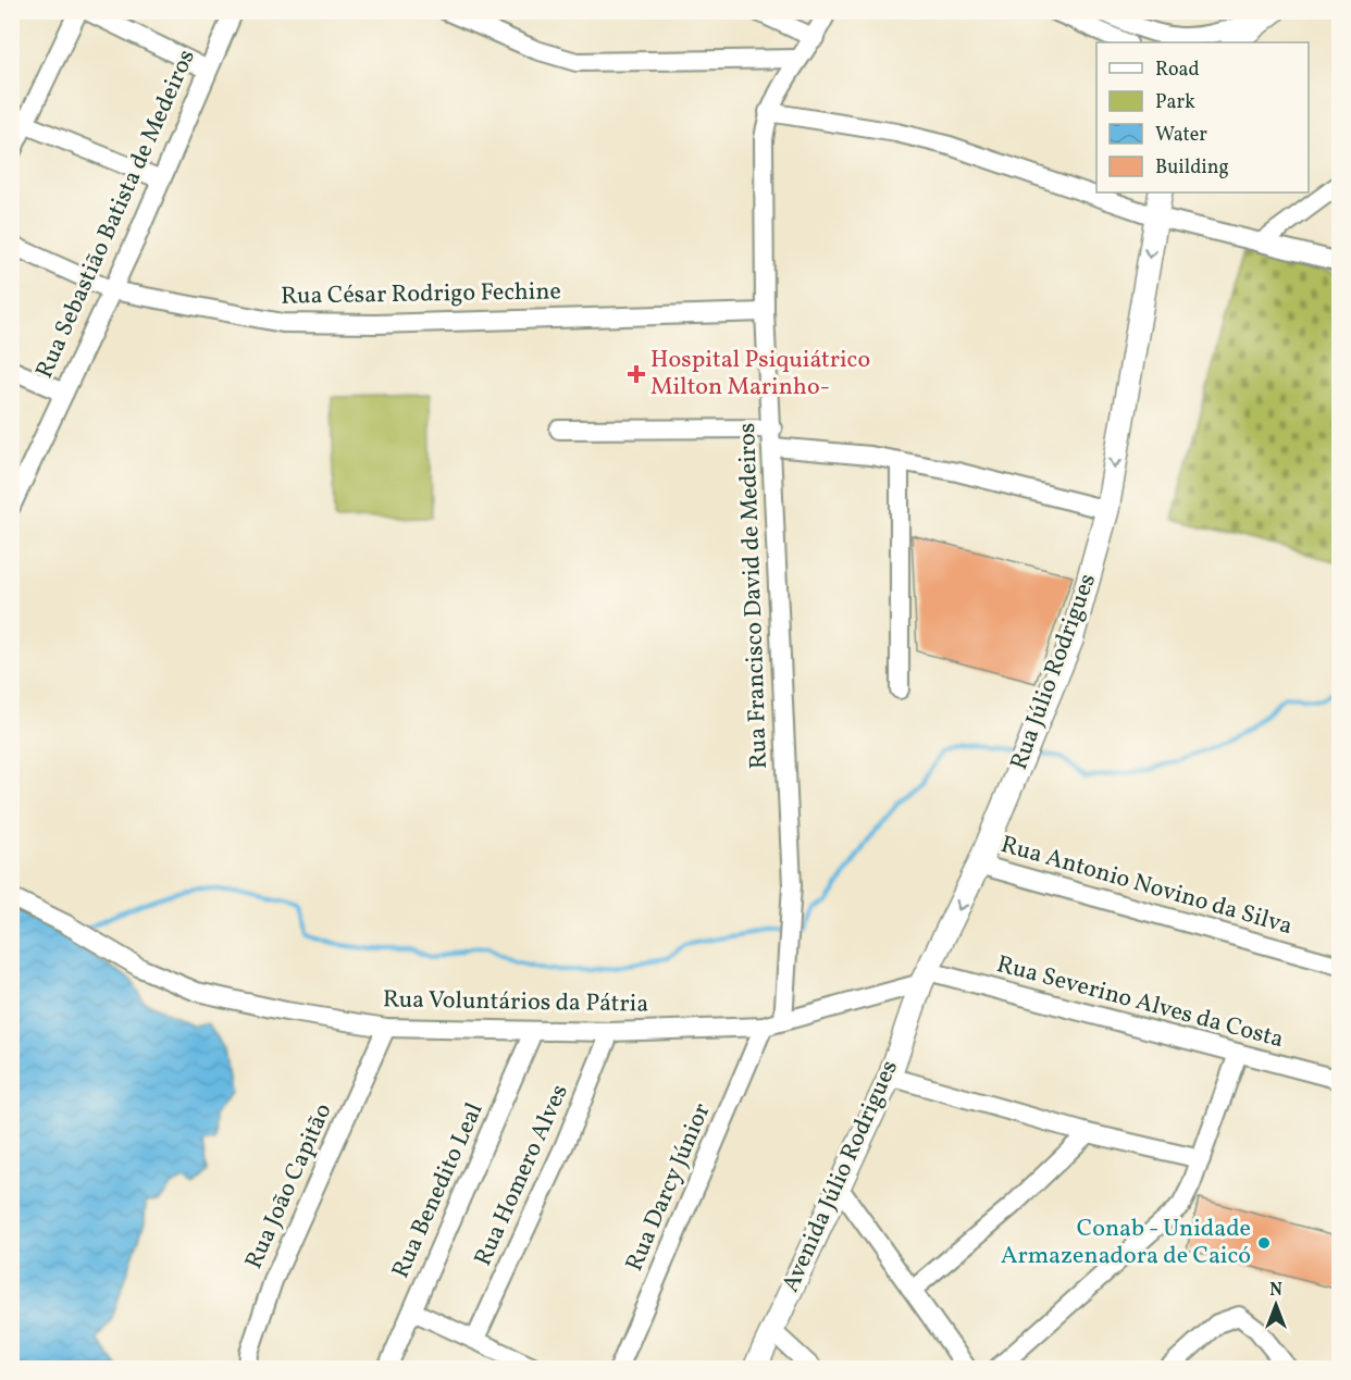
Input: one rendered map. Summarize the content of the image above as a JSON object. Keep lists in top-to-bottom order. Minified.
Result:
{"streets":{"main road":["Rua Júlio Rodrigues","Avenida Júlio Rodrigues"],"street":["Rua Sebastião Batista de Medeiros","Rua César Rodrigo Fechine","Rua Francisco David de Medeiros","Rua Antonio Novino da Silva","Rua Voluntários da Pátria","Rua Severino Alves da Costa","Rua Homero Alves","Rua João Capitão","Rua Darcy Júnior","Rua Benedito Leal"]},"crossings":[["Rua Sebastião Batista de Medeiros","Rua César Rodrigo Fechine"],["Rua César Rodrigo Fechine","Rua Francisco David de Medeiros"],["Rua Francisco David de Medeiros","Rua Voluntários da Pátria"],["Rua Júlio Rodrigues","Rua Antonio Novino da Silva"],["Rua Júlio Rodrigues","Rua Voluntários da Pátria"],["Rua Júlio Rodrigues","Rua Severino Alves da Costa"],["Rua Júlio Rodrigues","Avenida Júlio Rodrigues"],["Rua Voluntários da Pátria","Rua Severino Alves da Costa"],["Rua Voluntários da Pátria","Rua Homero Alves"],["Rua Voluntários da Pátria","Avenida Júlio Rodrigues"],["Rua Voluntários da Pátria","Rua João Capitão"],["Rua Voluntários da Pátria","Rua Darcy Júnior"],["Rua Voluntários da Pátria","Rua Benedito Leal"],["Rua Severino Alves da Costa","Avenida Júlio Rodrigues"]],"one_way":["Rua Júlio Rodrigues"],"places":{"health":["Hospital Psiquiátrico Milton Marinho-"],"other":["Conab - Unidade Armazenadora de Caicó"]},"legend":["Road","Park","Water","Building"],"north":"top"}
